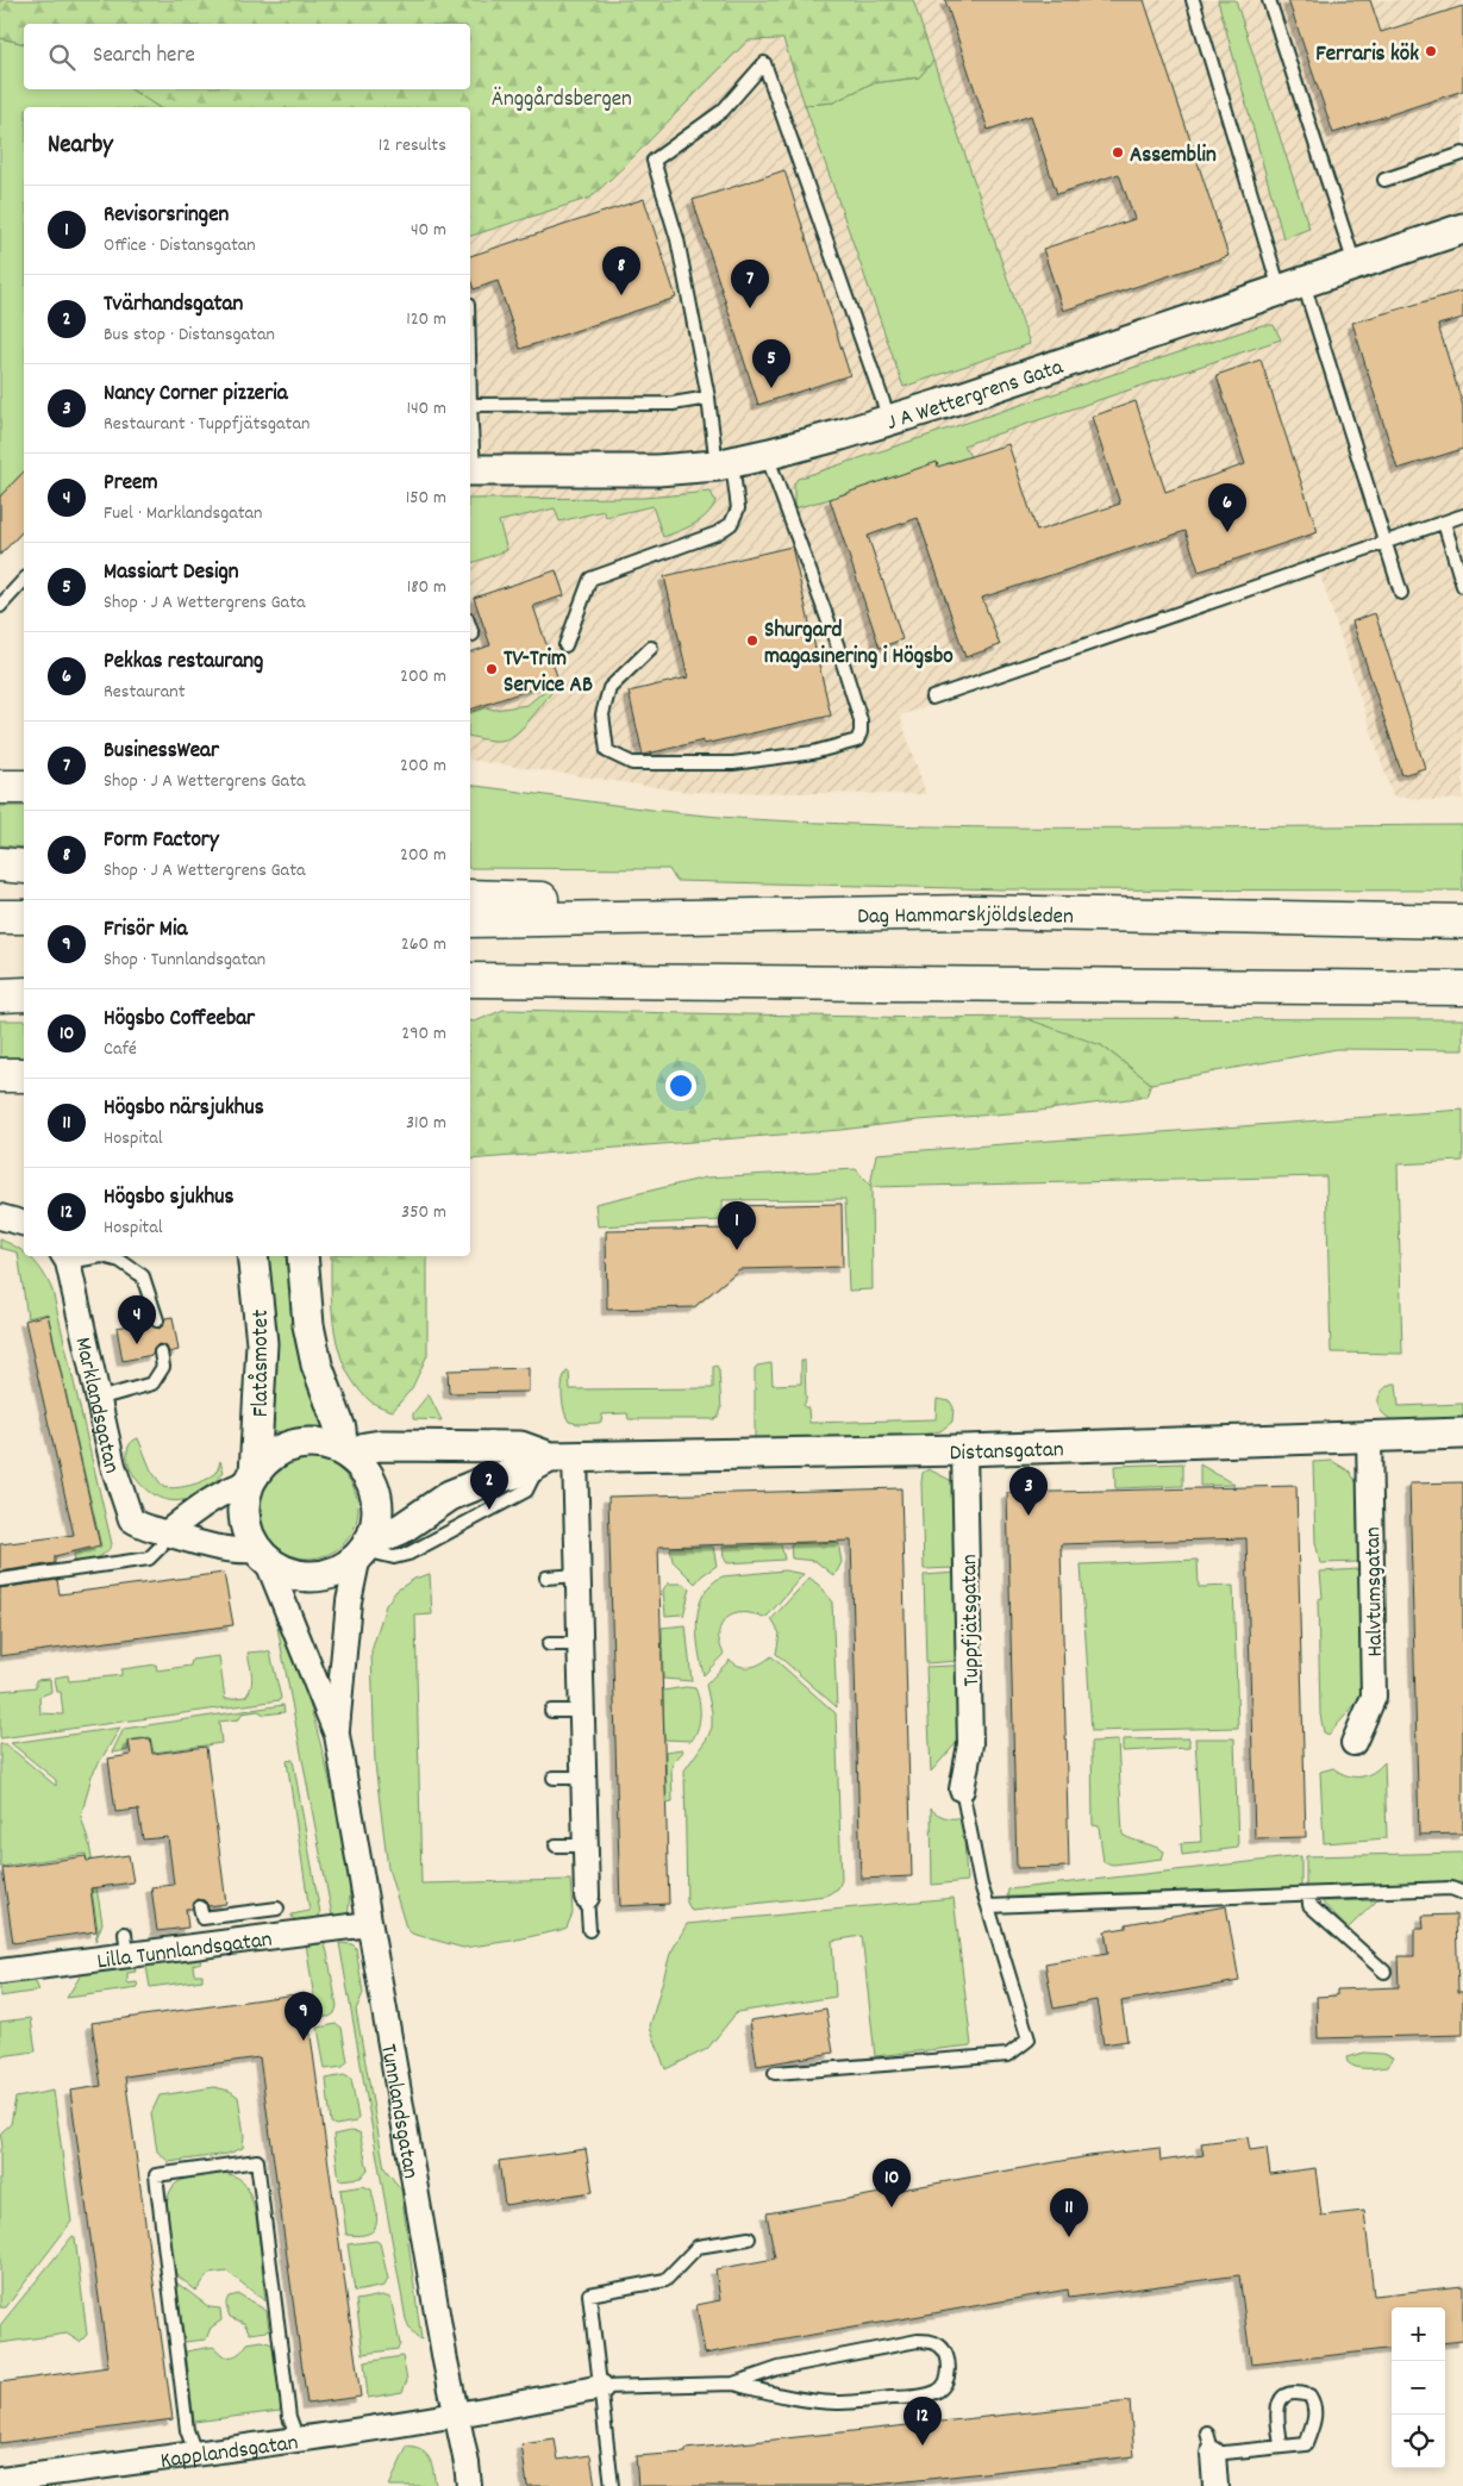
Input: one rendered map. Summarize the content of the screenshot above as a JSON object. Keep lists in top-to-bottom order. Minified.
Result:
{"streets":{"main road":["Dag Hammarskjöldsleden"],"street":["J A Wettergrens Gata","Flatåsmotet","Marklandsgatan","Distansgatan","Halvtumsgatan","Tuppfjätsgatan","Lilla Tunnlandsgatan","Tunnlandsgatan","Kapplandsgatan"]},"crossings":[["Flatåsmotet","Marklandsgatan"],["Flatåsmotet","Distansgatan"],["Flatåsmotet","Tunnlandsgatan"],["Marklandsgatan","Distansgatan"],["Marklandsgatan","Tunnlandsgatan"],["Distansgatan","Halvtumsgatan"],["Distansgatan","Tuppfjätsgatan"],["Distansgatan","Tunnlandsgatan"],["Lilla Tunnlandsgatan","Tunnlandsgatan"],["Tunnlandsgatan","Kapplandsgatan"]],"parks":["Änggårdsbergen"],"places":["Ferraris kök","Assemblin","Shurgard magasinering i Högsbo","TV-Trim Service AB"],"page":{"search":"Search here","heading":["Nearby","12 results"],"list":[{"mark":"1","name":"Revisorsringen","note":"Office · Distansgatan","value":"40 m"},{"mark":"2","name":"Tvärhandsgatan","note":"Bus stop · Distansgatan","value":"120 m"},{"mark":"3","name":"Nancy Corner pizzeria","note":"Restaurant · Tuppfjätsgatan","value":"140 m"},{"mark":"4","name":"Preem","note":"Fuel · Marklandsgatan","value":"150 m"},{"mark":"5","name":"Massiart Design","note":"Shop · J A Wettergrens Gata","value":"180 m"},{"mark":"6","name":"Pekkas restaurang","note":"Restaurant","value":"200 m"},{"mark":"7","name":"BusinessWear","note":"Shop · J A Wettergrens Gata","value":"200 m"},{"mark":"8","name":"Form Factory","note":"Shop · J A Wettergrens Gata","value":"200 m"},{"mark":"9","name":"Frisör Mia","note":"Shop · Tunnlandsgatan","value":"260 m"},{"mark":"10","name":"Högsbo Coffeebar","note":"Café","value":"290 m"},{"mark":"11","name":"Högsbo närsjukhus","note":"Hospital","value":"310 m"},{"mark":"12","name":"Högsbo sjukhus","note":"Hospital","value":"350 m"}],"pins":["8","7","5","6","1","4","2","3","9","10","11","12"],"map_buttons":["+","−"]}}
